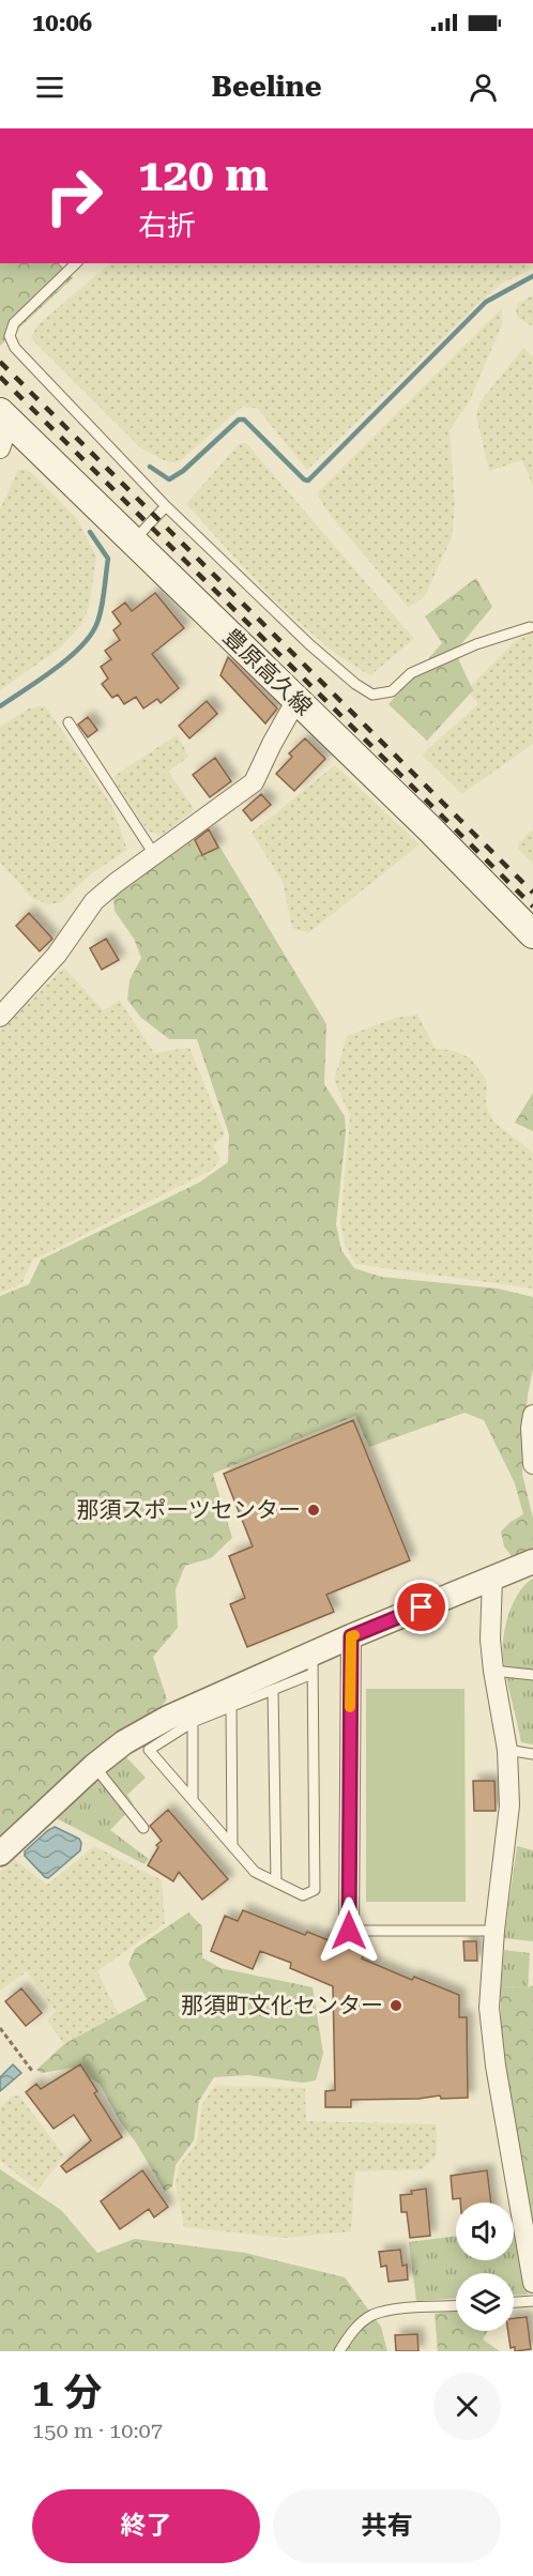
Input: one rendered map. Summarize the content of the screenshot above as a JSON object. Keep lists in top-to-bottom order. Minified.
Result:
{"streets":{"main road":["豊原高久線"]},"places":["那須スポーツセンター","那須町文化センター"],"page":{"status":"10:06","header":"Beeline","turn":["120 m","右折"],"heading":["1 分","150 m · 10:07"],"buttons":["終了","共有"]}}
